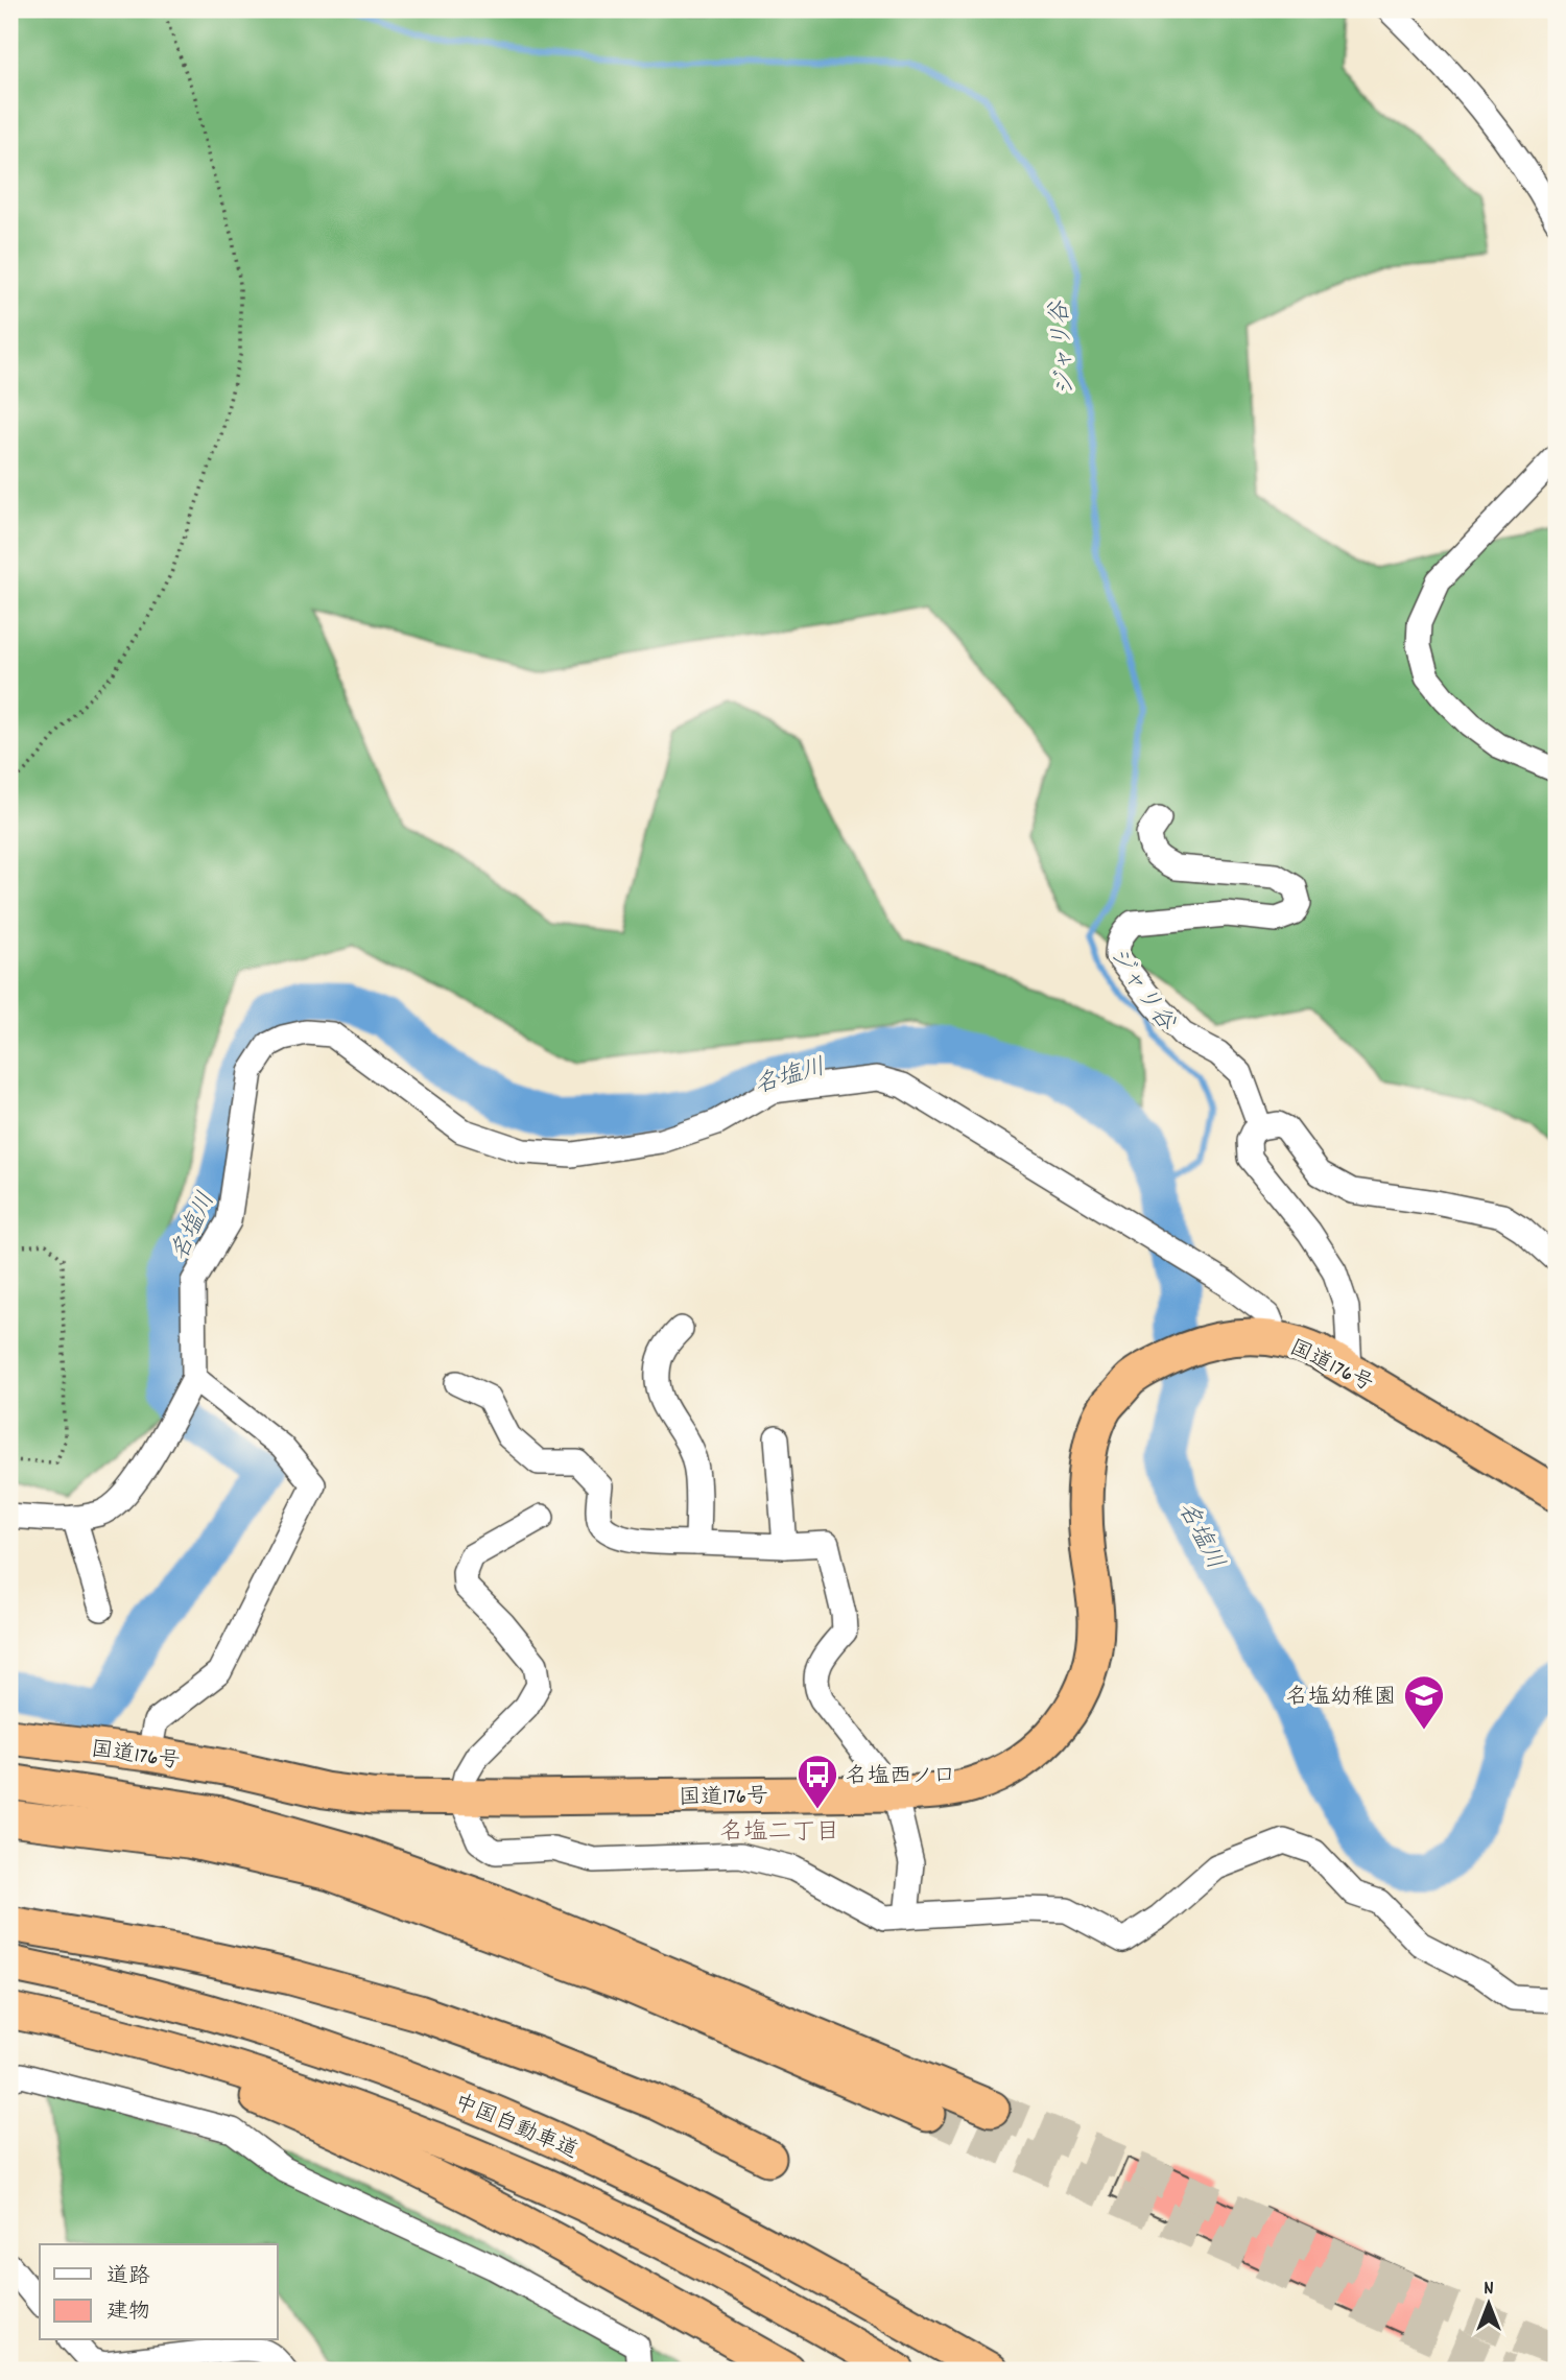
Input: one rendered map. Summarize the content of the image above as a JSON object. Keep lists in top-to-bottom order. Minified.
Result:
{"streets":{"highway":["国道176号","中国自動車道"]},"districts":["名塩二丁目"],"water":["ジャリ谷","名塩川"],"places":{"school or university":["名塩幼稚園"],"bus stop":["名塩西ノ口"]},"legend":["道路","建物"],"north":"top"}
